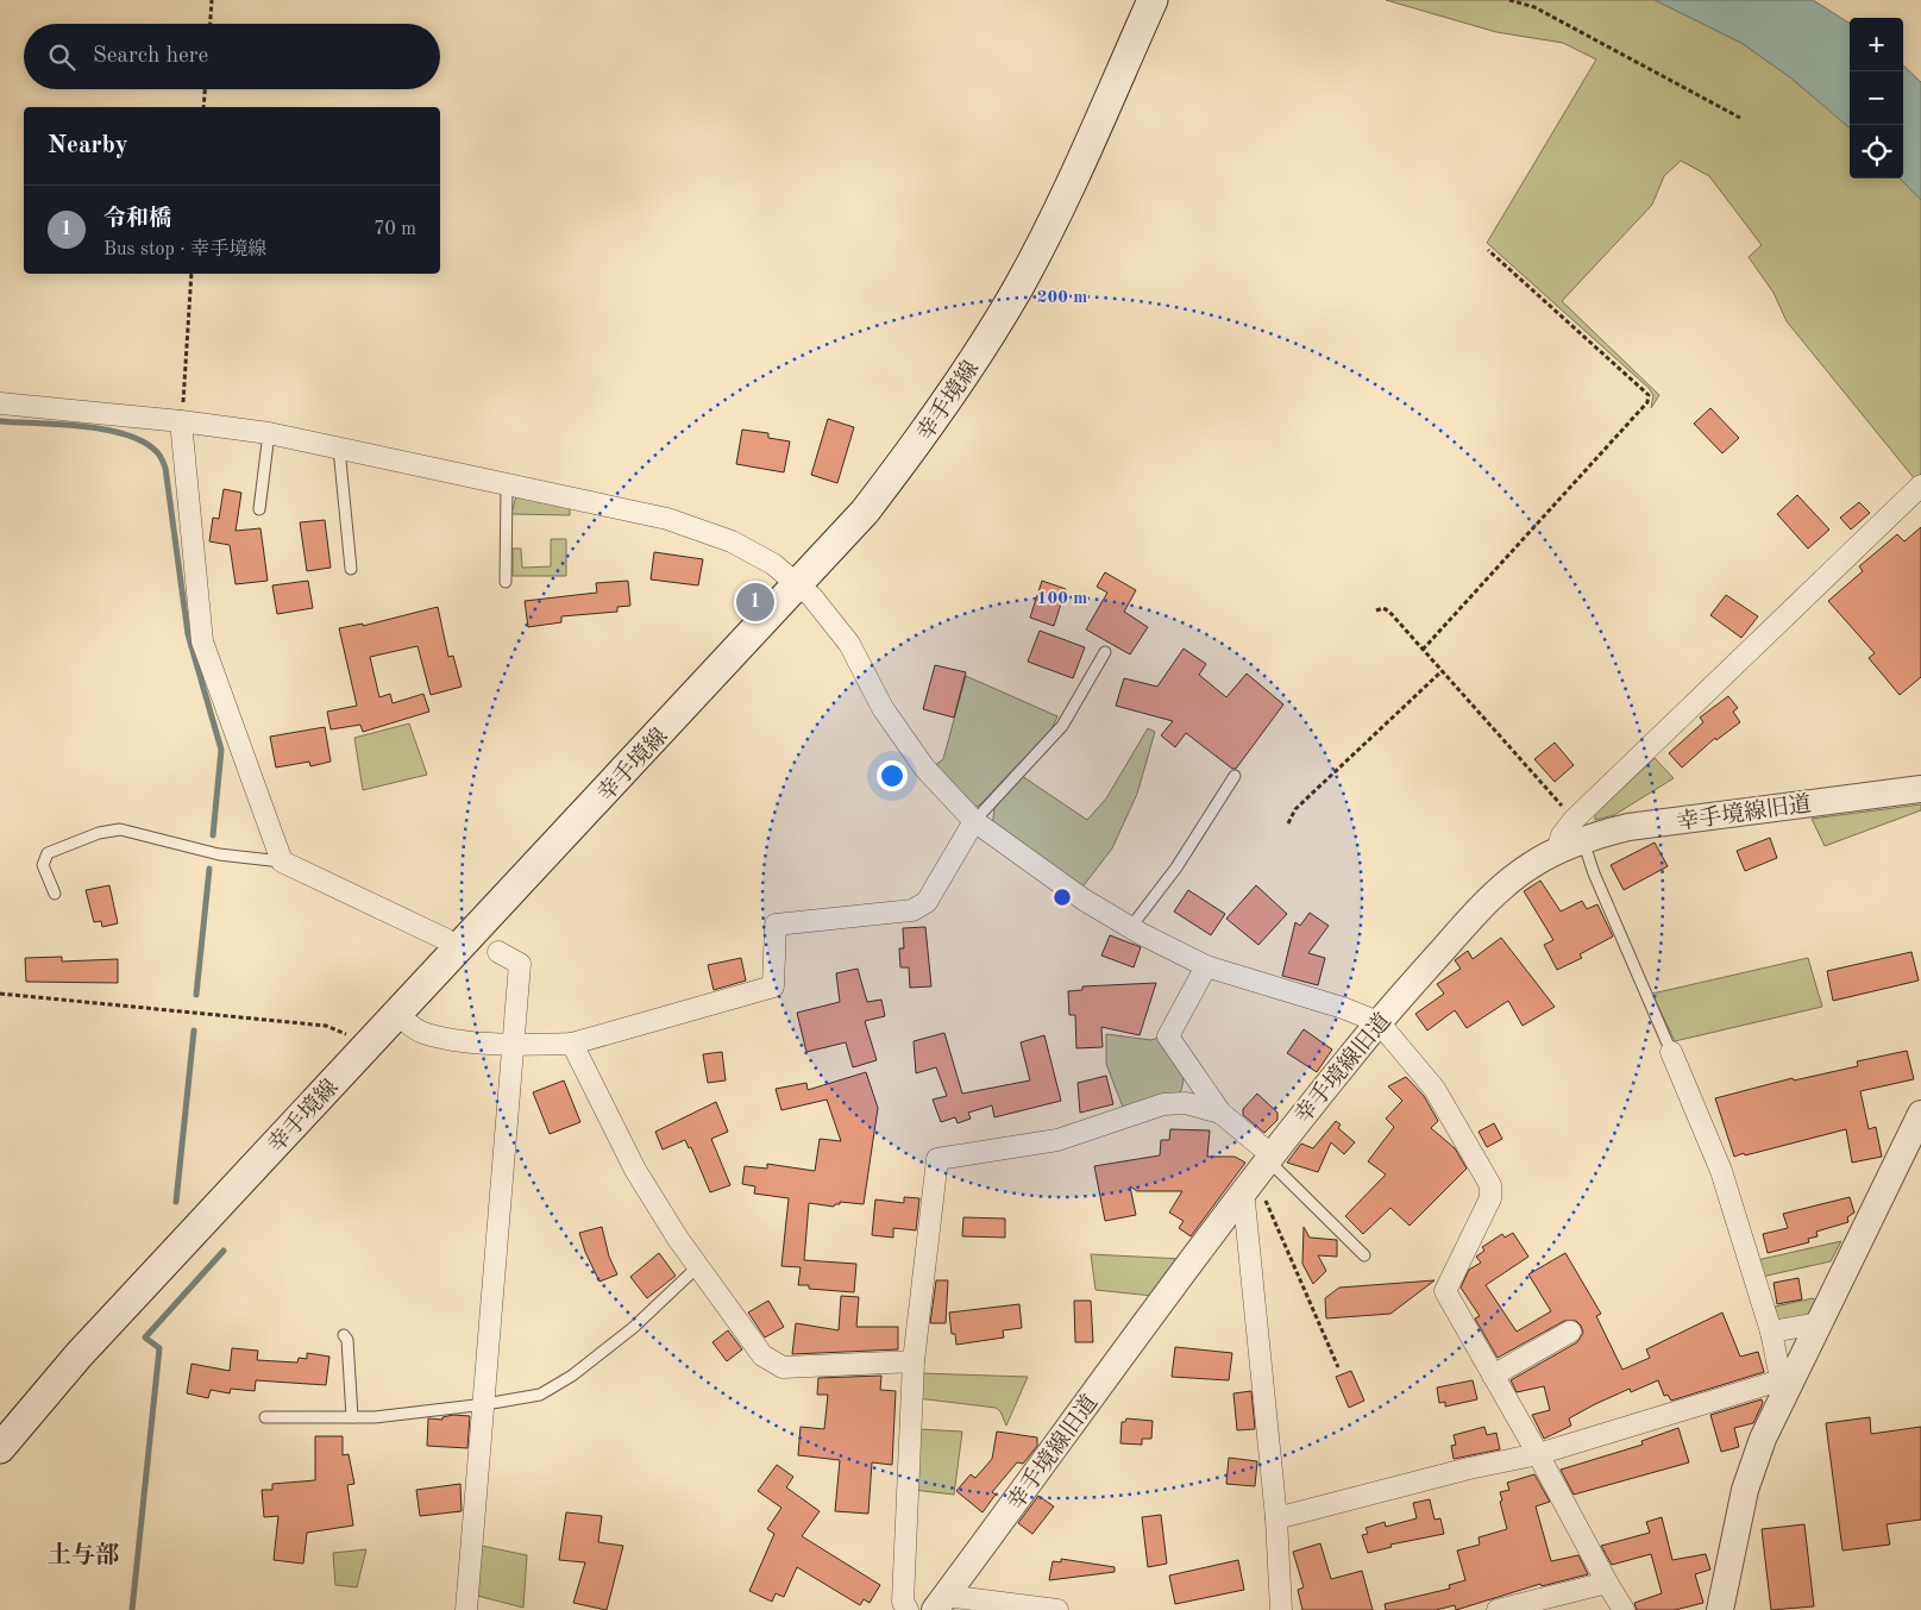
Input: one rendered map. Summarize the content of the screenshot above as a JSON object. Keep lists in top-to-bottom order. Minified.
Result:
{"streets":{"main road":["幸手境線"],"street":["幸手境線旧道"]},"districts":["土与部"],"page":{"map_buttons":["+","−"],"search":"Search here","heading":"Nearby","list":[{"mark":"1","name":"令和橋","note":"Bus stop · 幸手境線","value":"70 m"}],"pins":"1"},"rings":["200 m","100 m"]}
